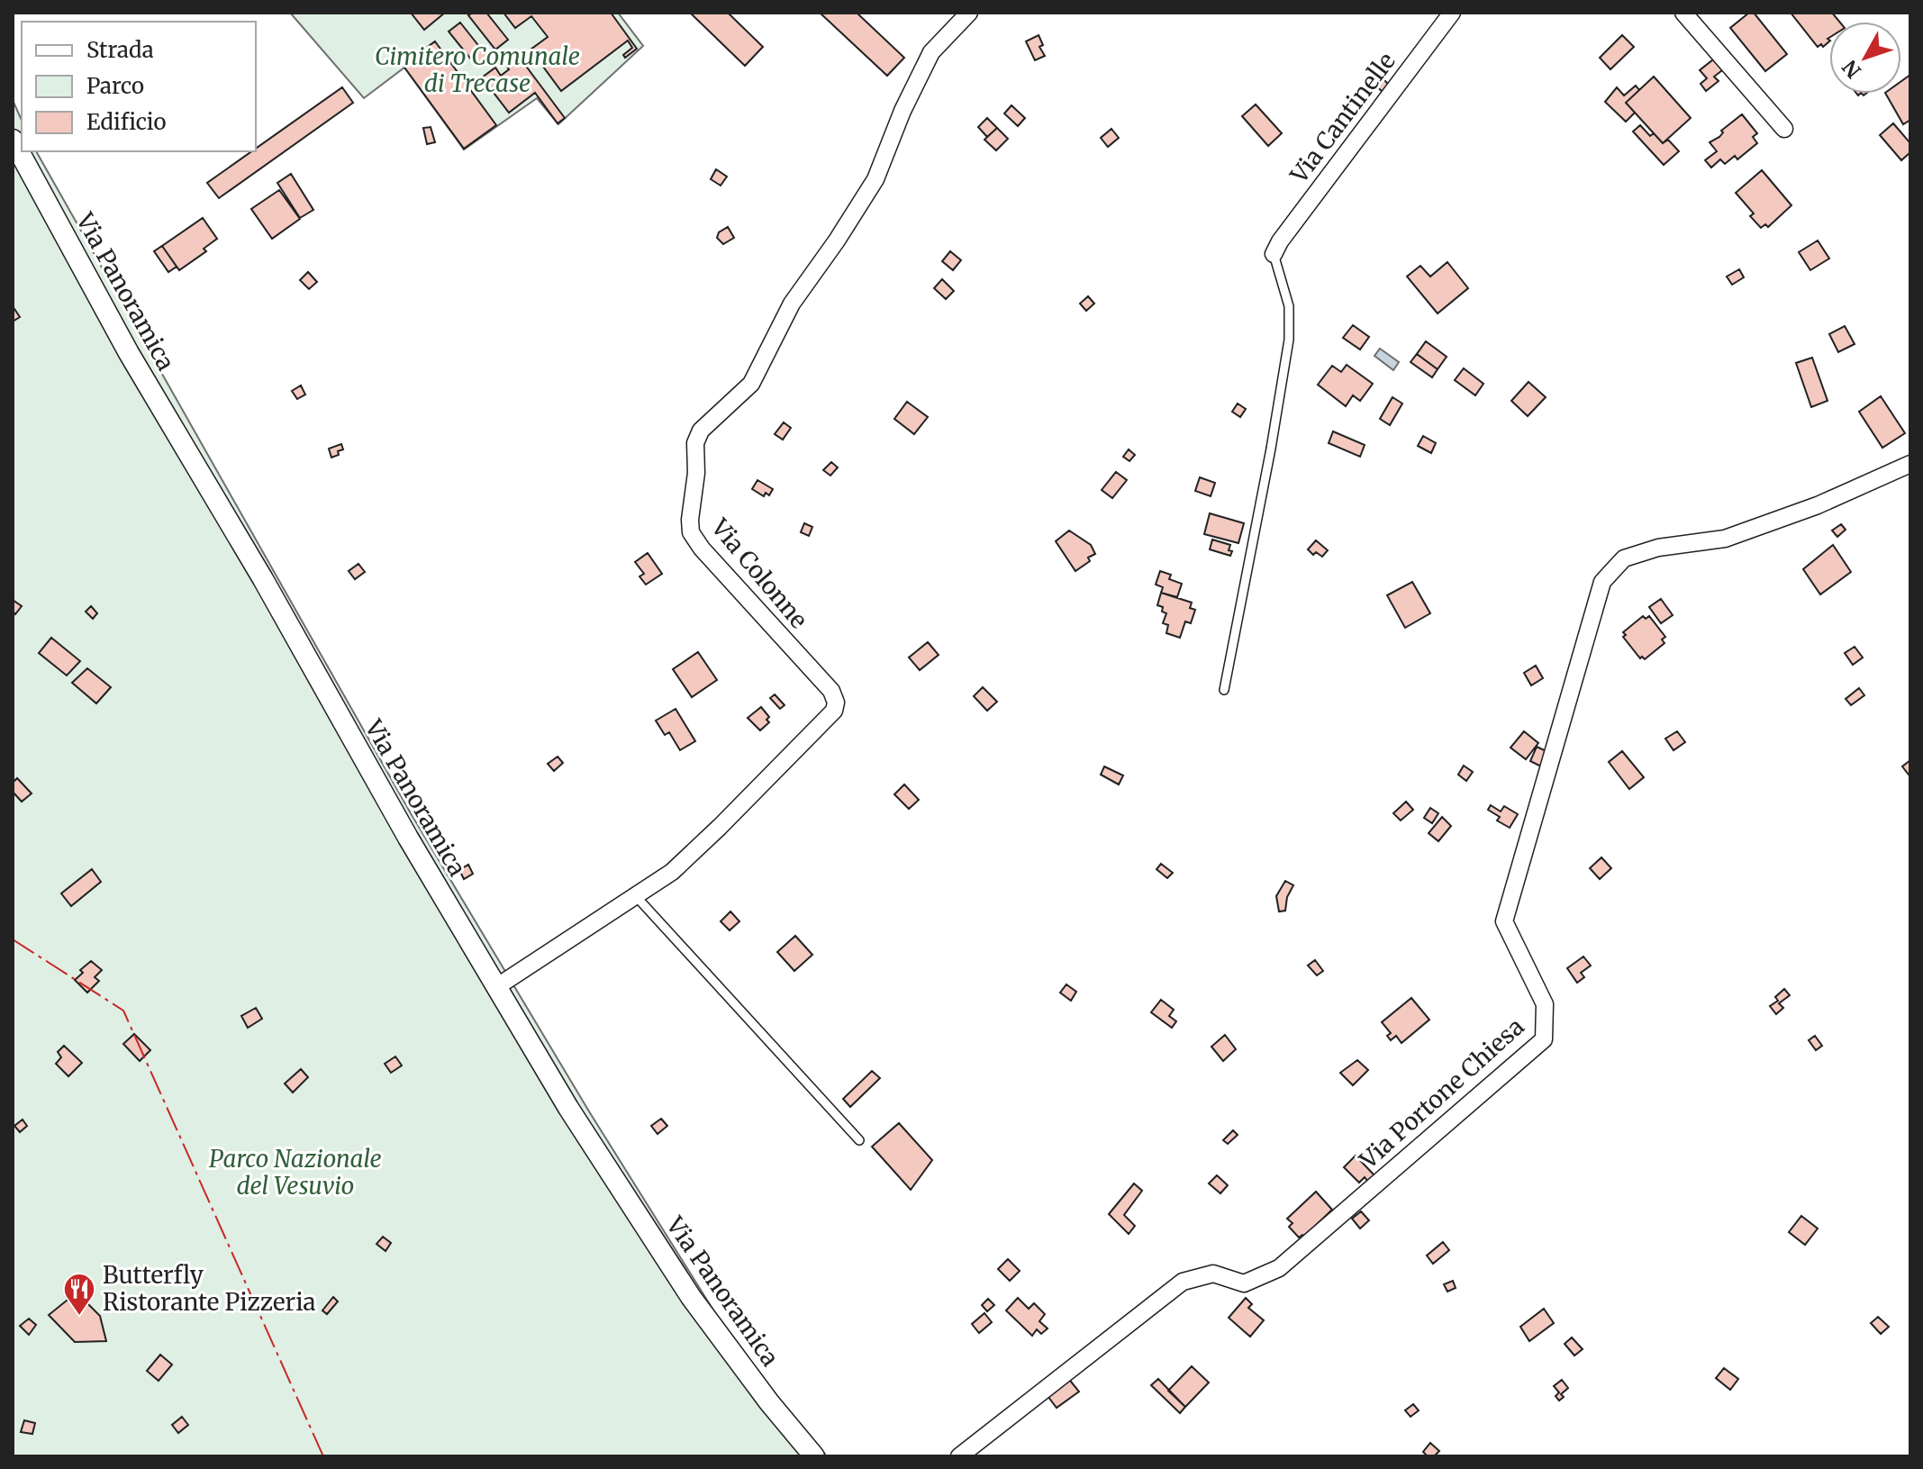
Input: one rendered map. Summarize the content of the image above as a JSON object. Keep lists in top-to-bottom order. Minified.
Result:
{"streets":{"street":["Via Cantinelle","Via Panoramica","Via Colonne","Via Portone Chiesa"]},"crossings":[["Via Panoramica","Via Colonne"]],"parks":["Cimitero Comunale di Trecase","Parco Nazionale del Vesuvio"],"places":{"restaurant":["Butterfly Ristorante Pizzeria"]},"legend":["Strada","Parco","Edificio"],"north":"bottom left"}
